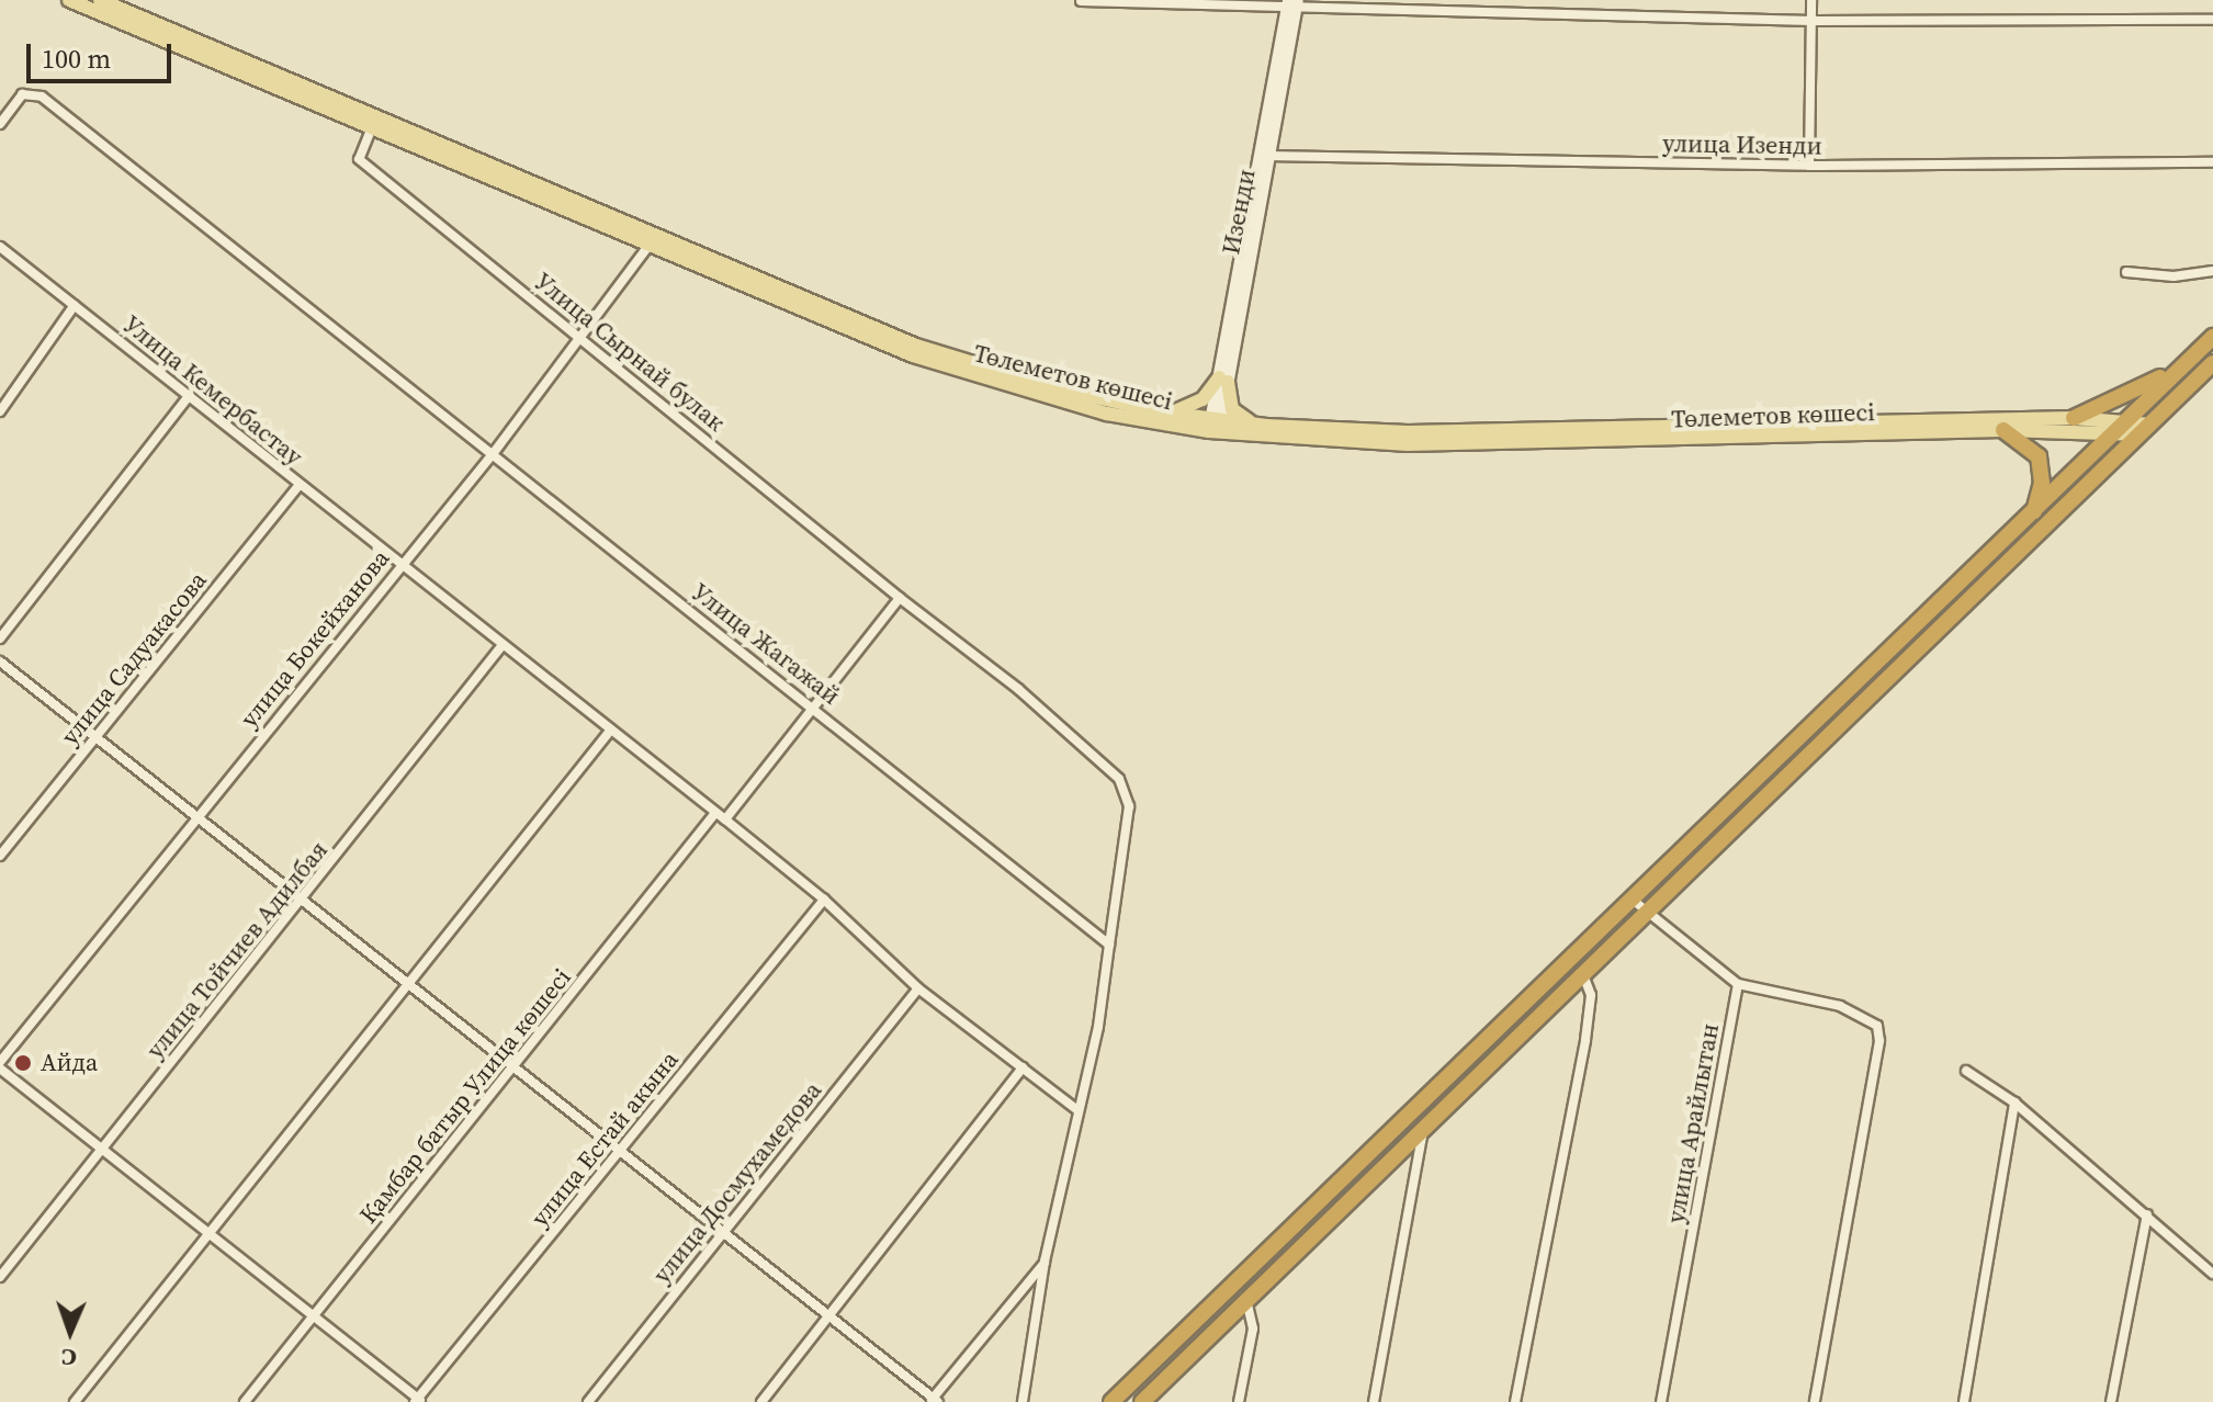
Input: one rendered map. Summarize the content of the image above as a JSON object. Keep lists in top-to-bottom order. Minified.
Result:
{"streets":{"main road":["Төлеметов көшесі"],"street":["улица Изенди","Изенди","Улица Сырнай булак","Улица Кемербастау","улица Бокейханова","Улица Жагажай","улица Садуакасова","улица Тойчиев Адилбая","Қамбар батыр Улица көшесі","улица Арайлытан","улица Естай акына","улица Досмухамедова"]},"crossings":[["улица Изенди","Изенди"],["Изенди","Төлеметов көшесі"],["Улица Сырнай булак","Төлеметов көшесі"],["Улица Сырнай булак","Улица Кемербастау"],["Улица Сырнай булак","улица Бокейханова"],["Улица Сырнай булак","Улица Жагажай"],["Төлеметов көшесі","улица Бокейханова"],["Улица Кемербастау","улица Бокейханова"],["Улица Кемербастау","улица Садуакасова"],["Улица Кемербастау","улица Тойчиев Адилбая"],["Улица Кемербастау","Қамбар батыр Улица көшесі"],["Улица Кемербастау","улица Естай акына"],["Улица Кемербастау","улица Досмухамедова"],["улица Бокейханова","Улица Жагажай"]],"places":["Айда"],"scale_bar":"100 m","north":"bottom"}
